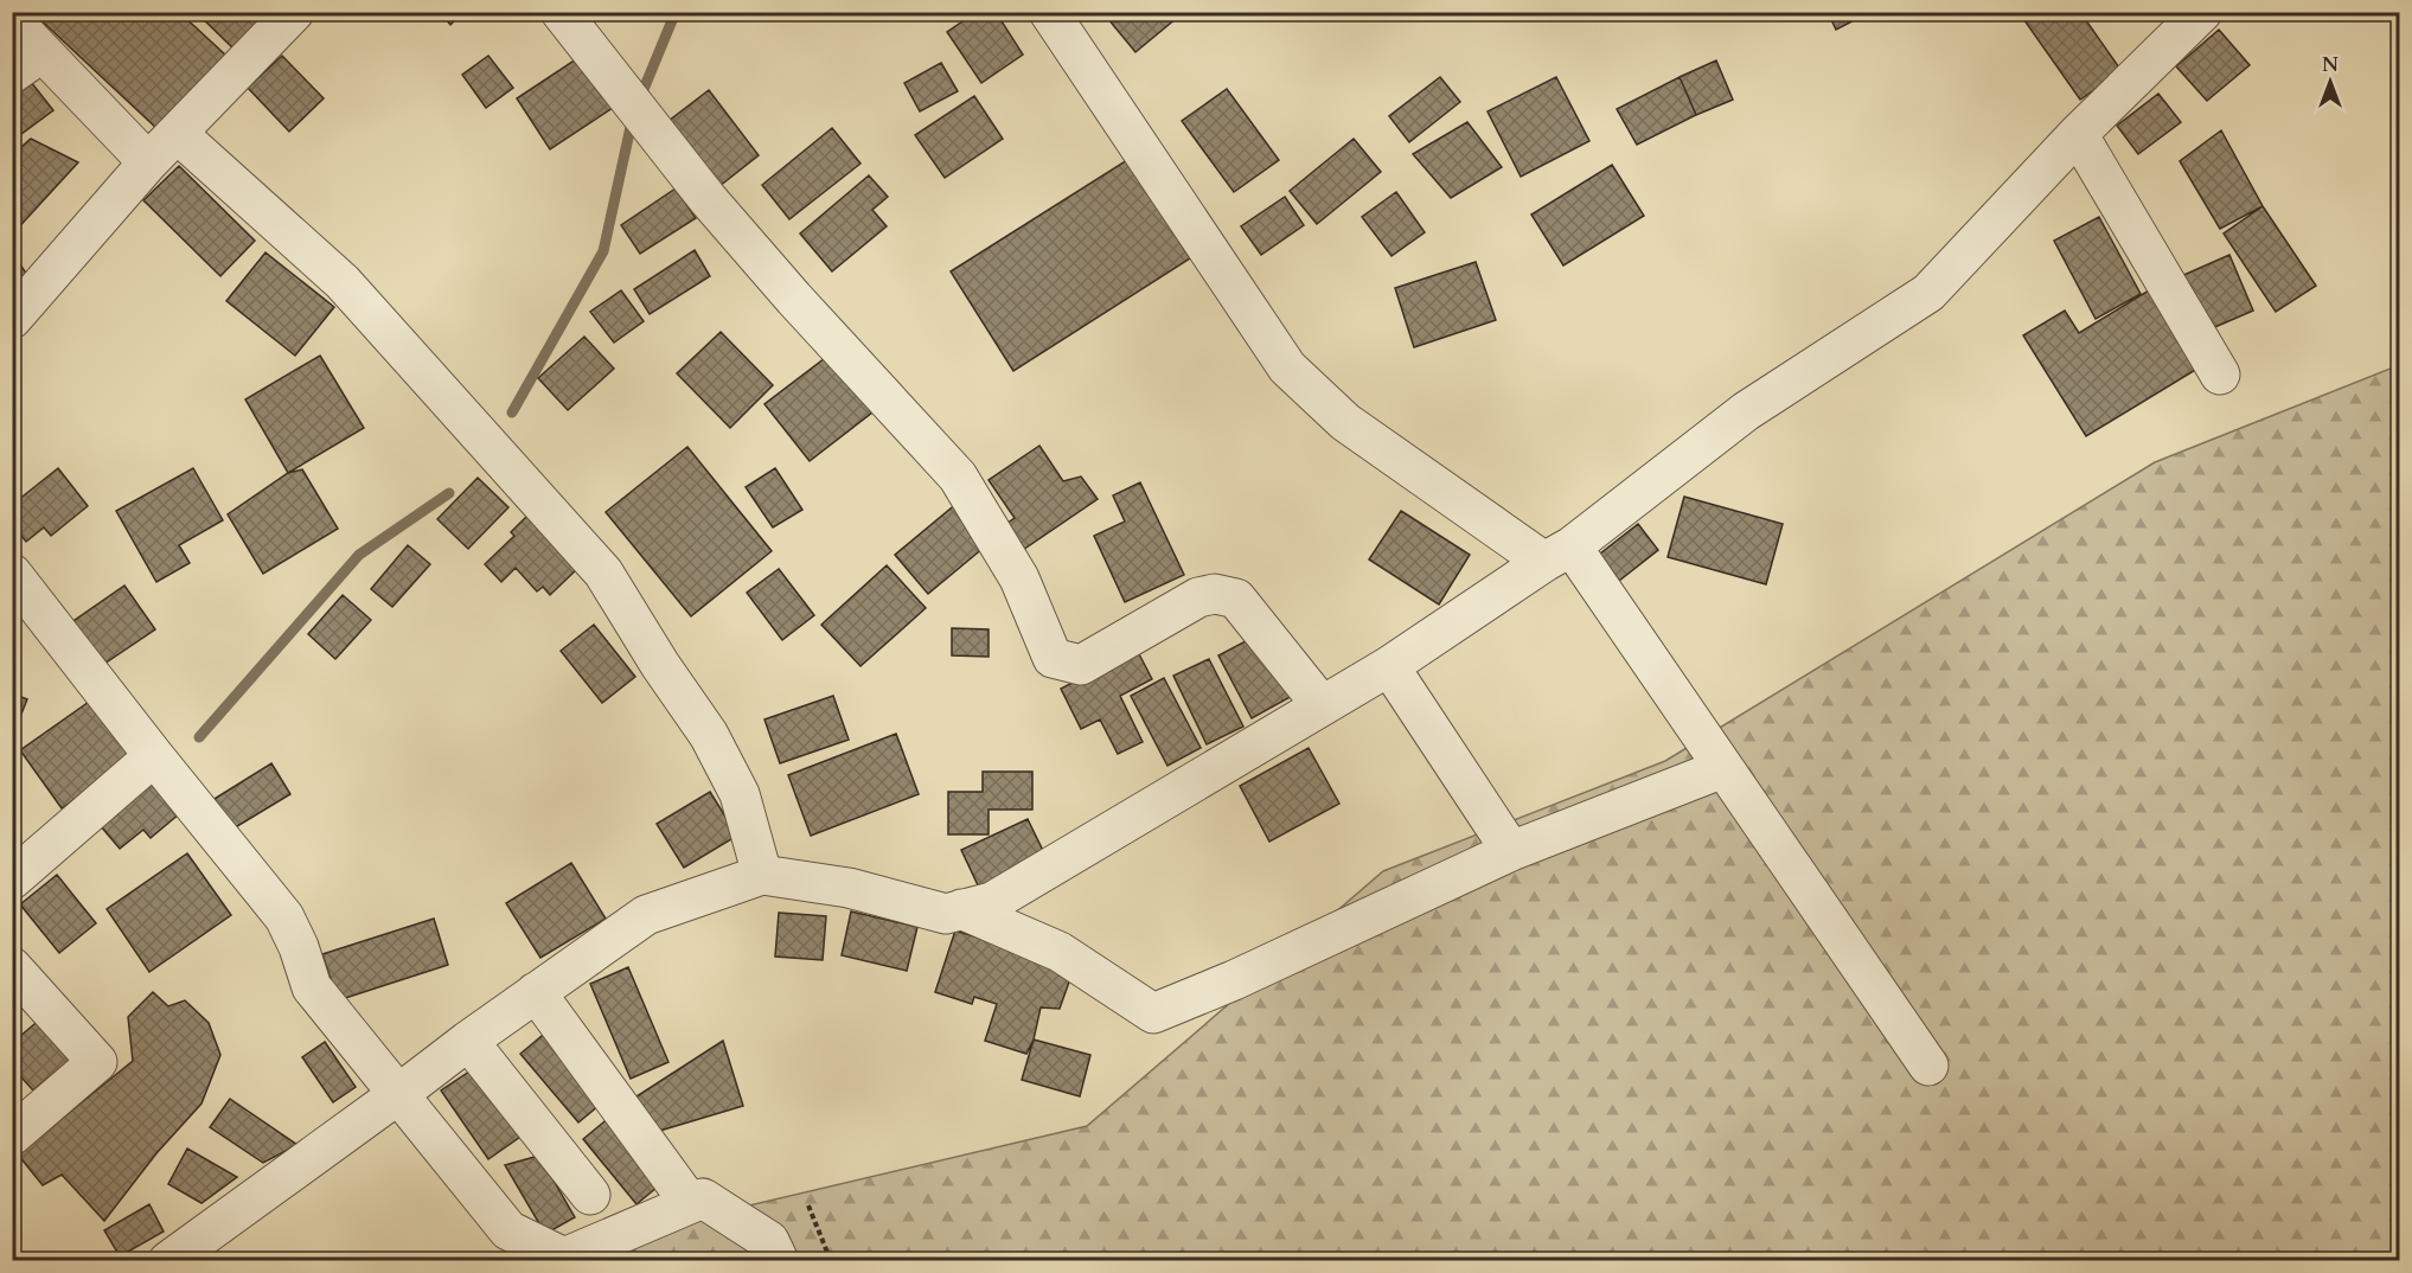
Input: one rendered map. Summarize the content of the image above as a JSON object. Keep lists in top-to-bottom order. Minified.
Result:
{"north":"top"}
